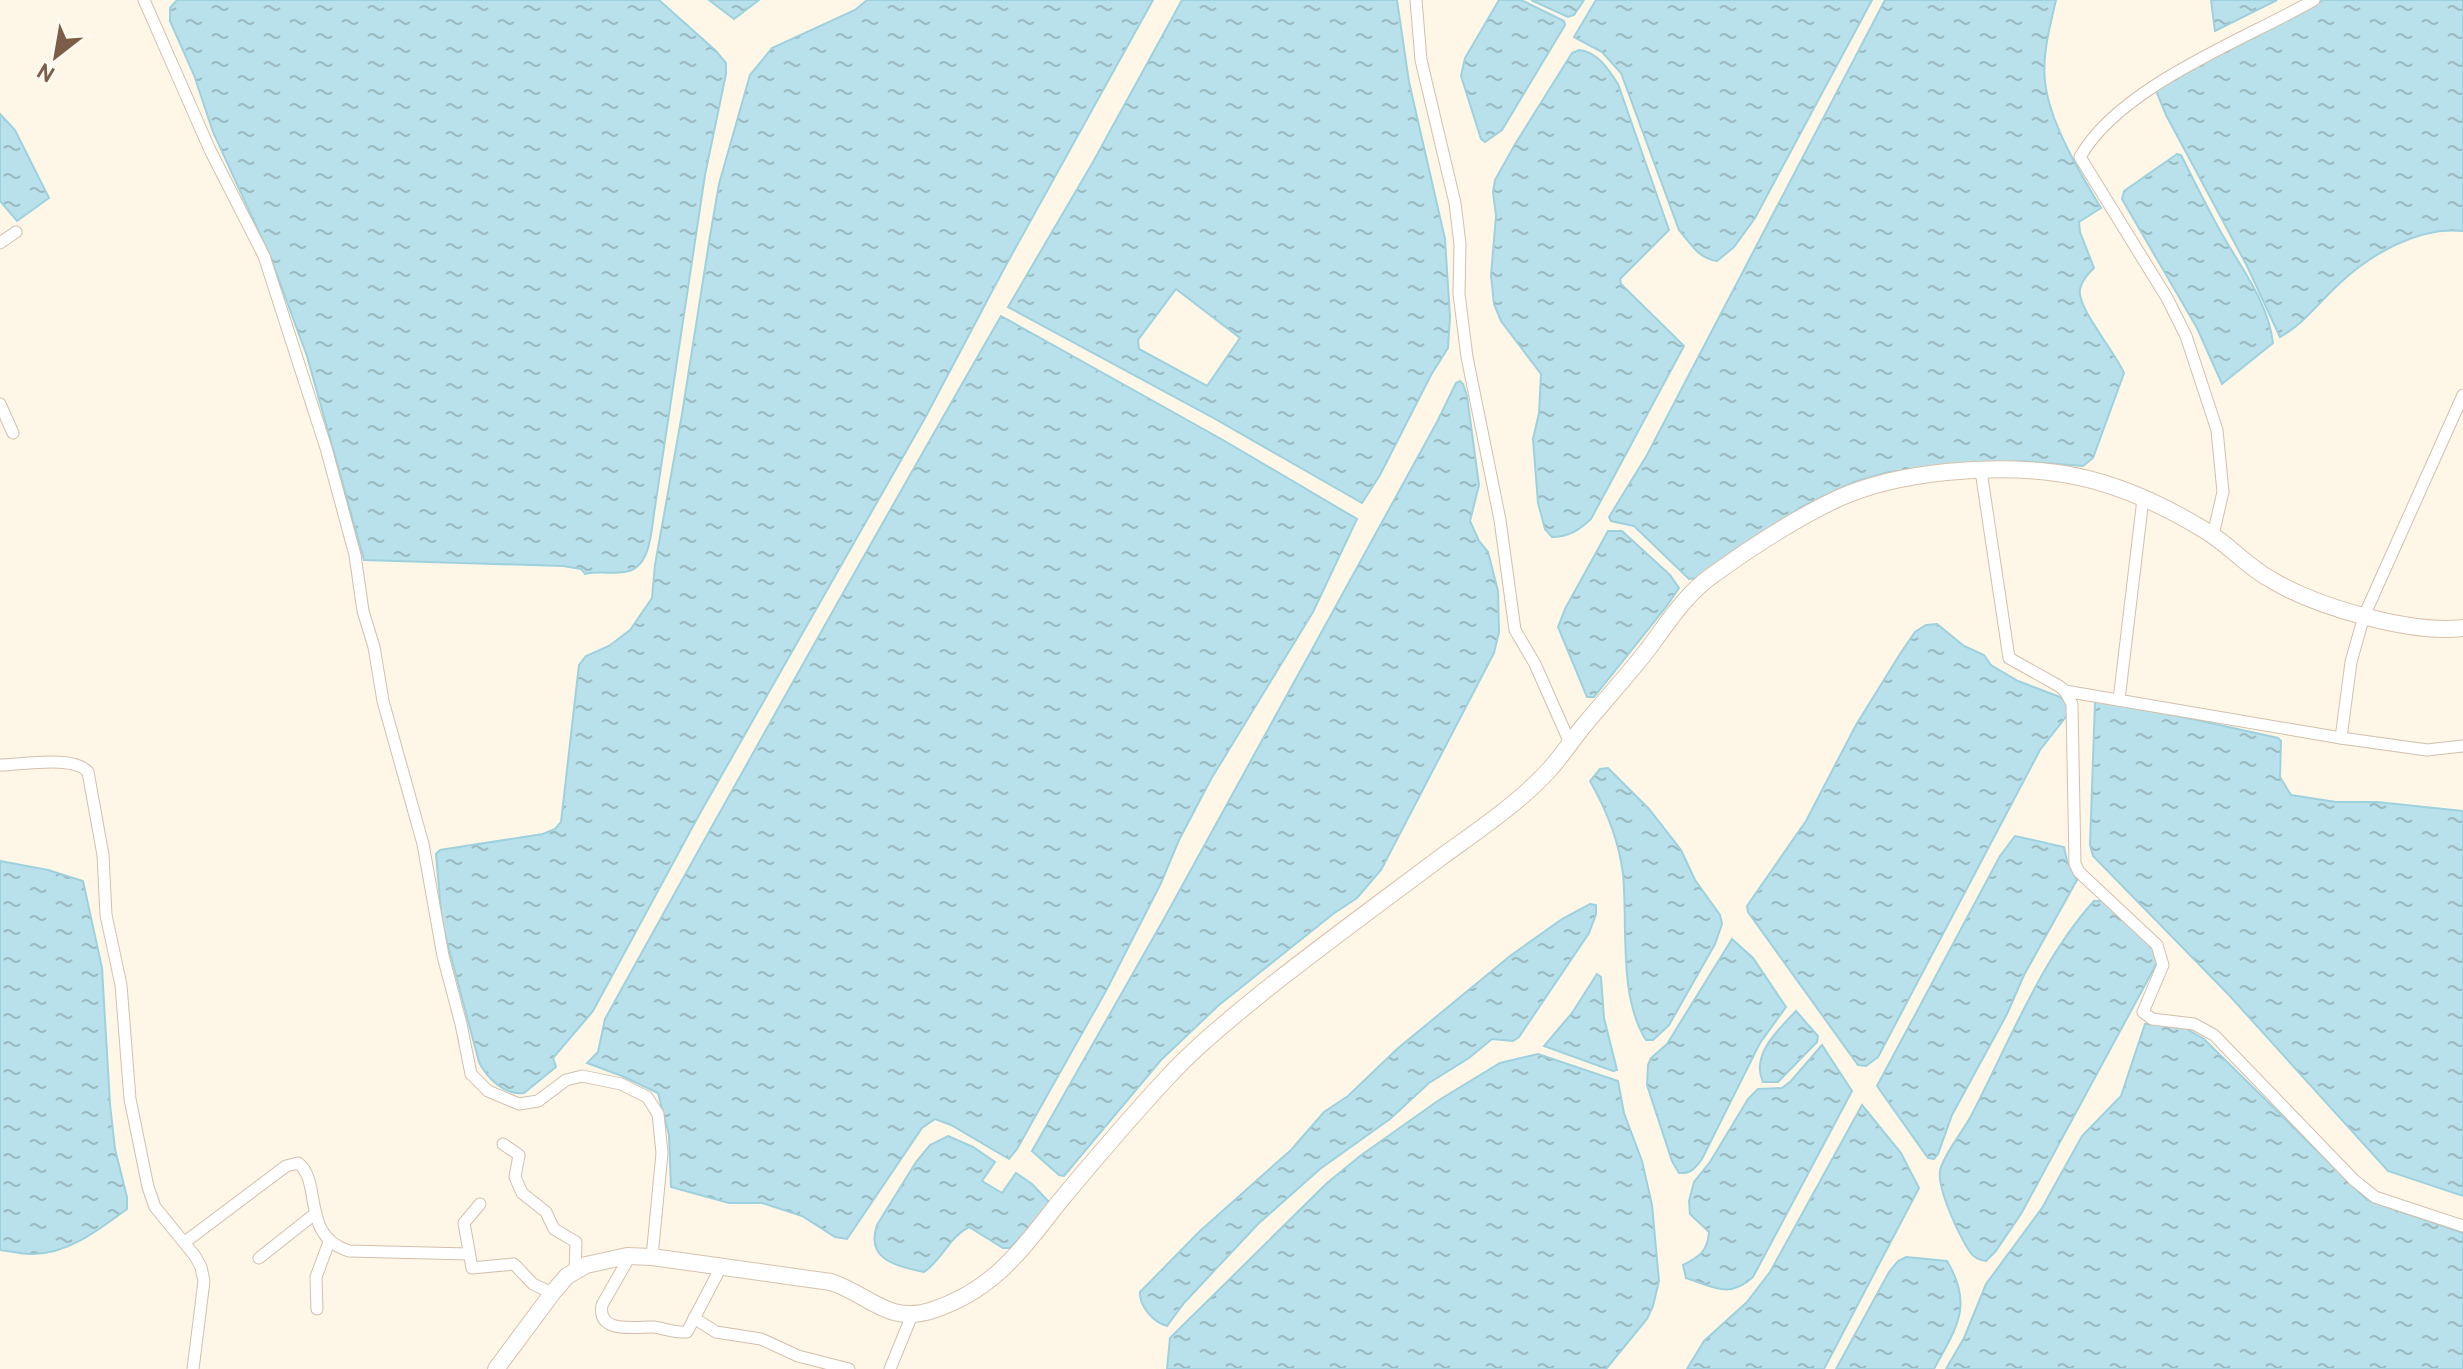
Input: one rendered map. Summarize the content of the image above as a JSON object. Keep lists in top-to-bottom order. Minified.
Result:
{"north":"bottom left"}
